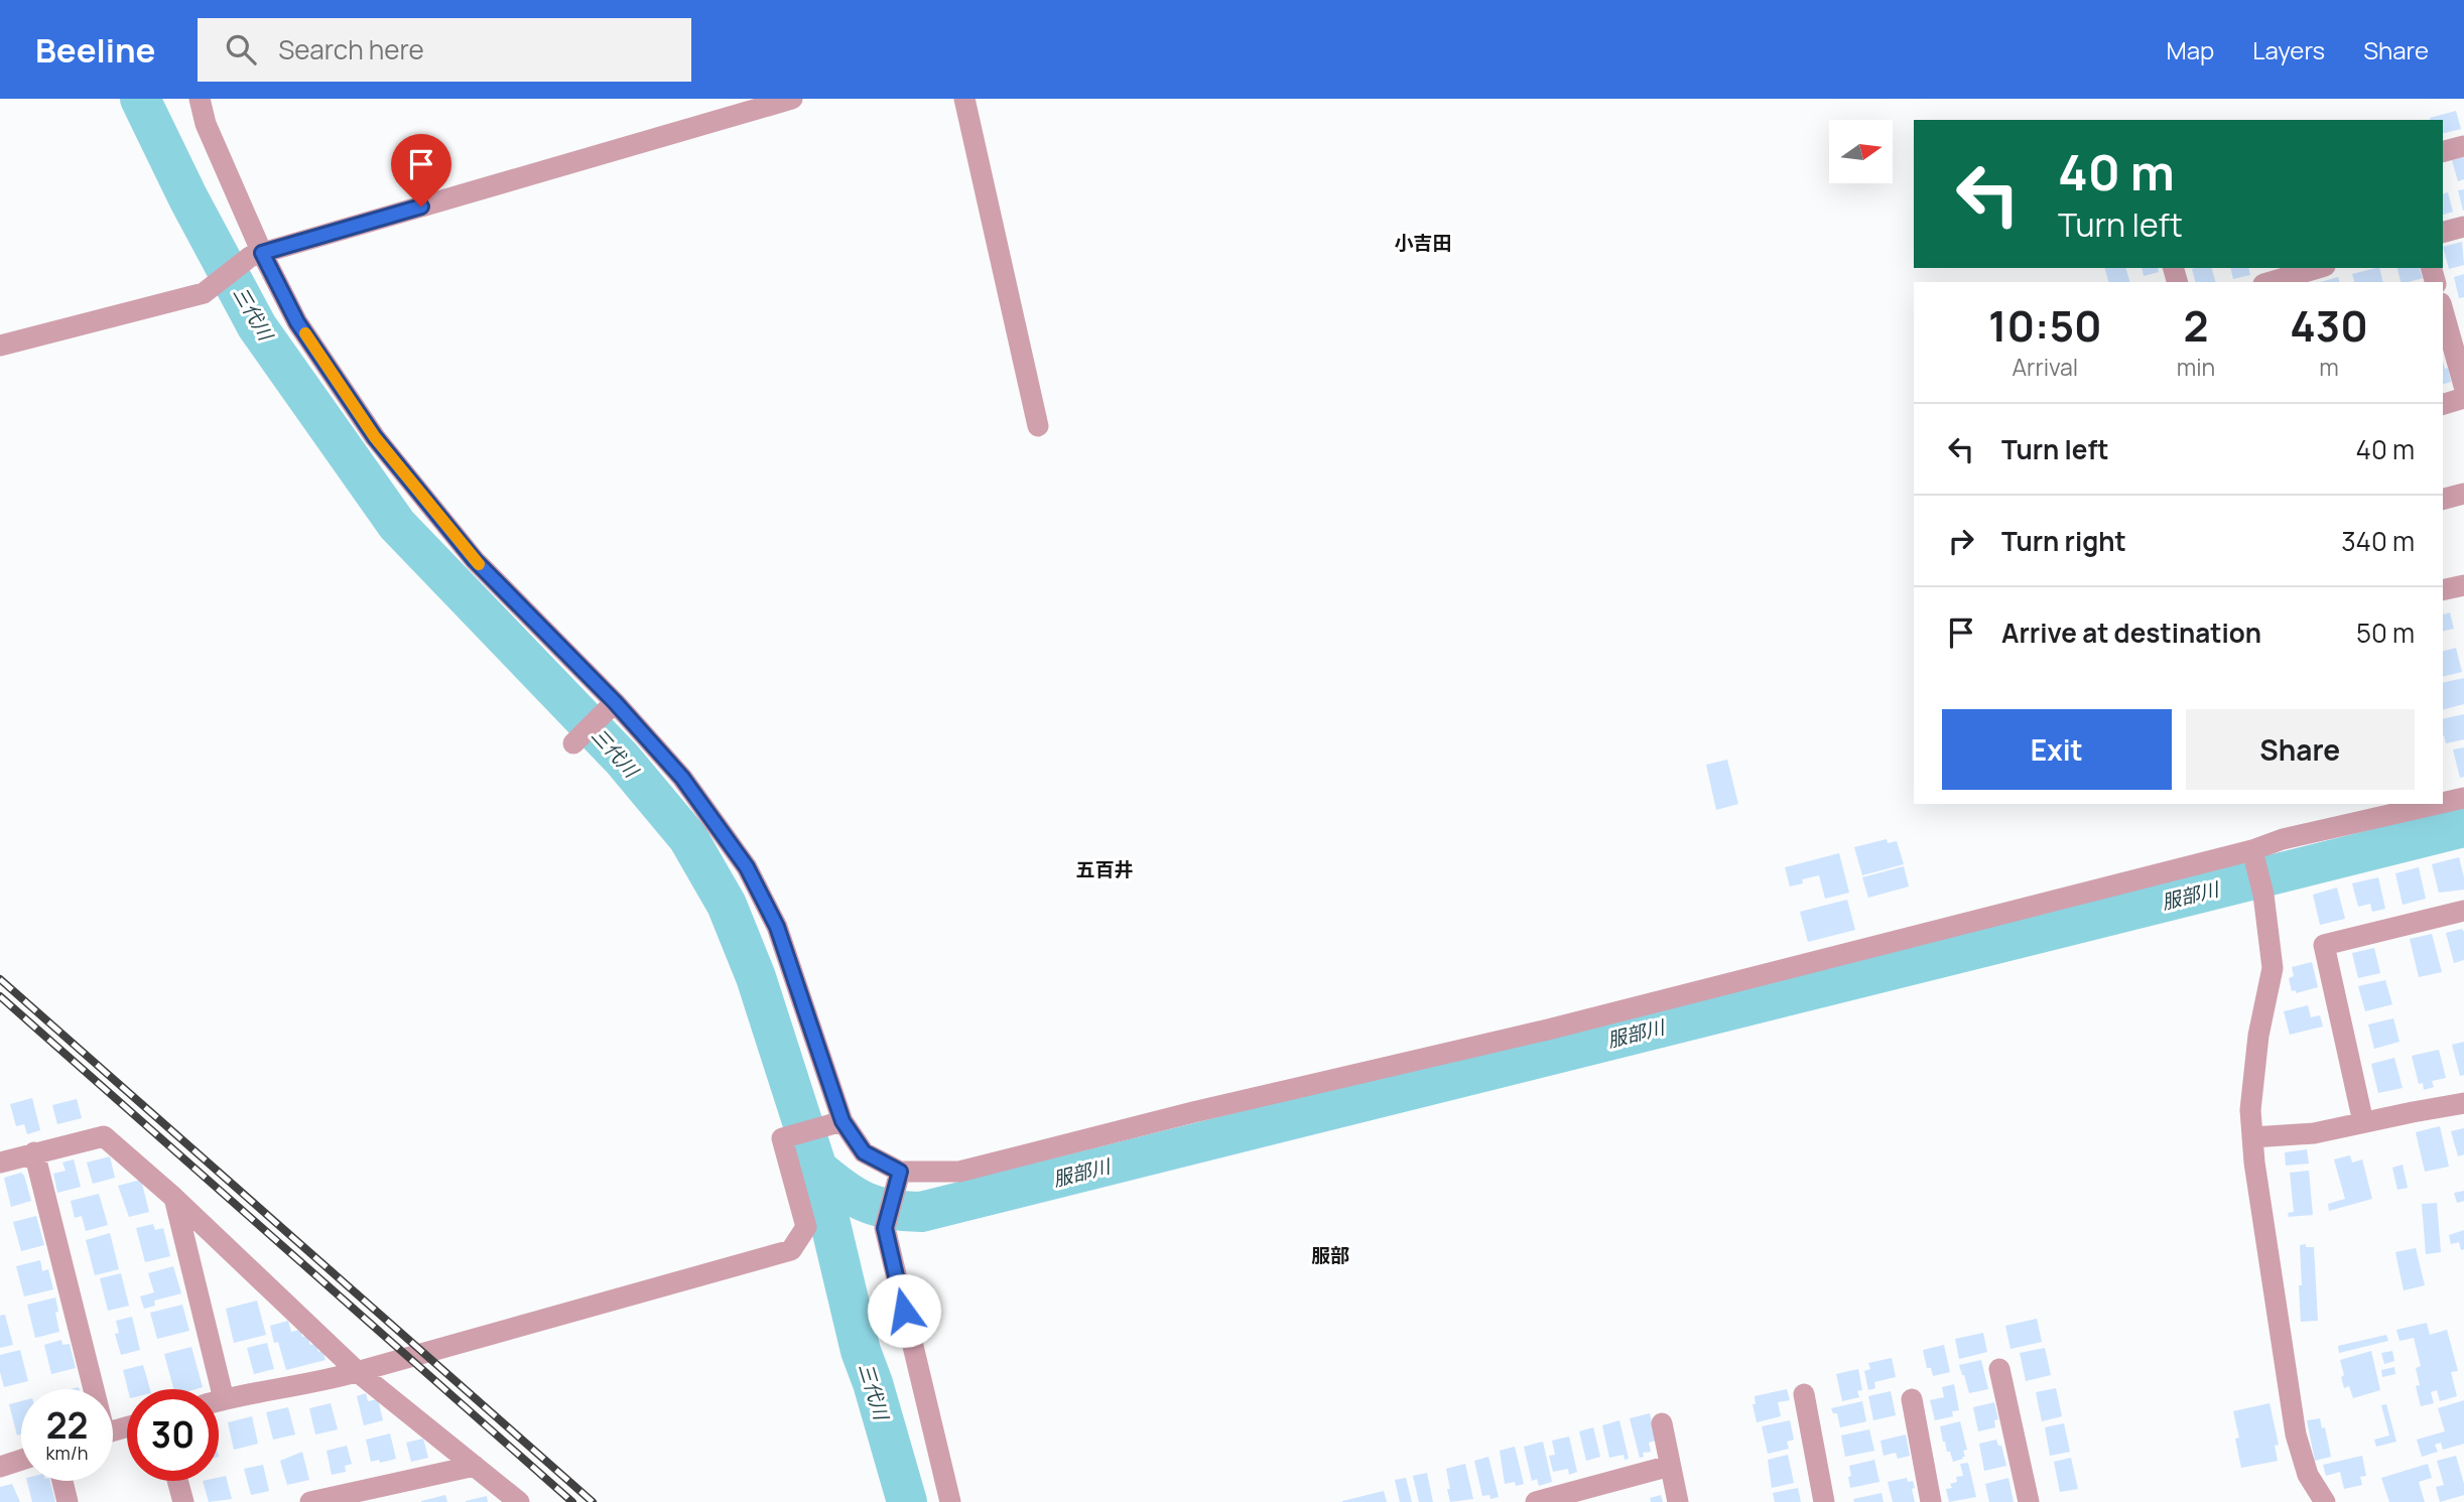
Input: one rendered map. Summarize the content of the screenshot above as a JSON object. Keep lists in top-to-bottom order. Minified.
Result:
{"districts":["小吉田","五百井","服部"],"water":["三代川","服部川"],"north":"right","page":{"header":"Beeline","search":"Search here","nav":["Map","Layers","Share"],"turn":["40 m","Turn left"],"eta":["10:50","Arrival","2","min","430","m"],"list":[{"name":"Turn left","value":"40 m"},{"name":"Turn right","value":"340 m"},{"name":"Arrive at destination","value":"50 m"}],"buttons":["Exit","Share"],"speed":"22 km/h","limit":"30"}}
